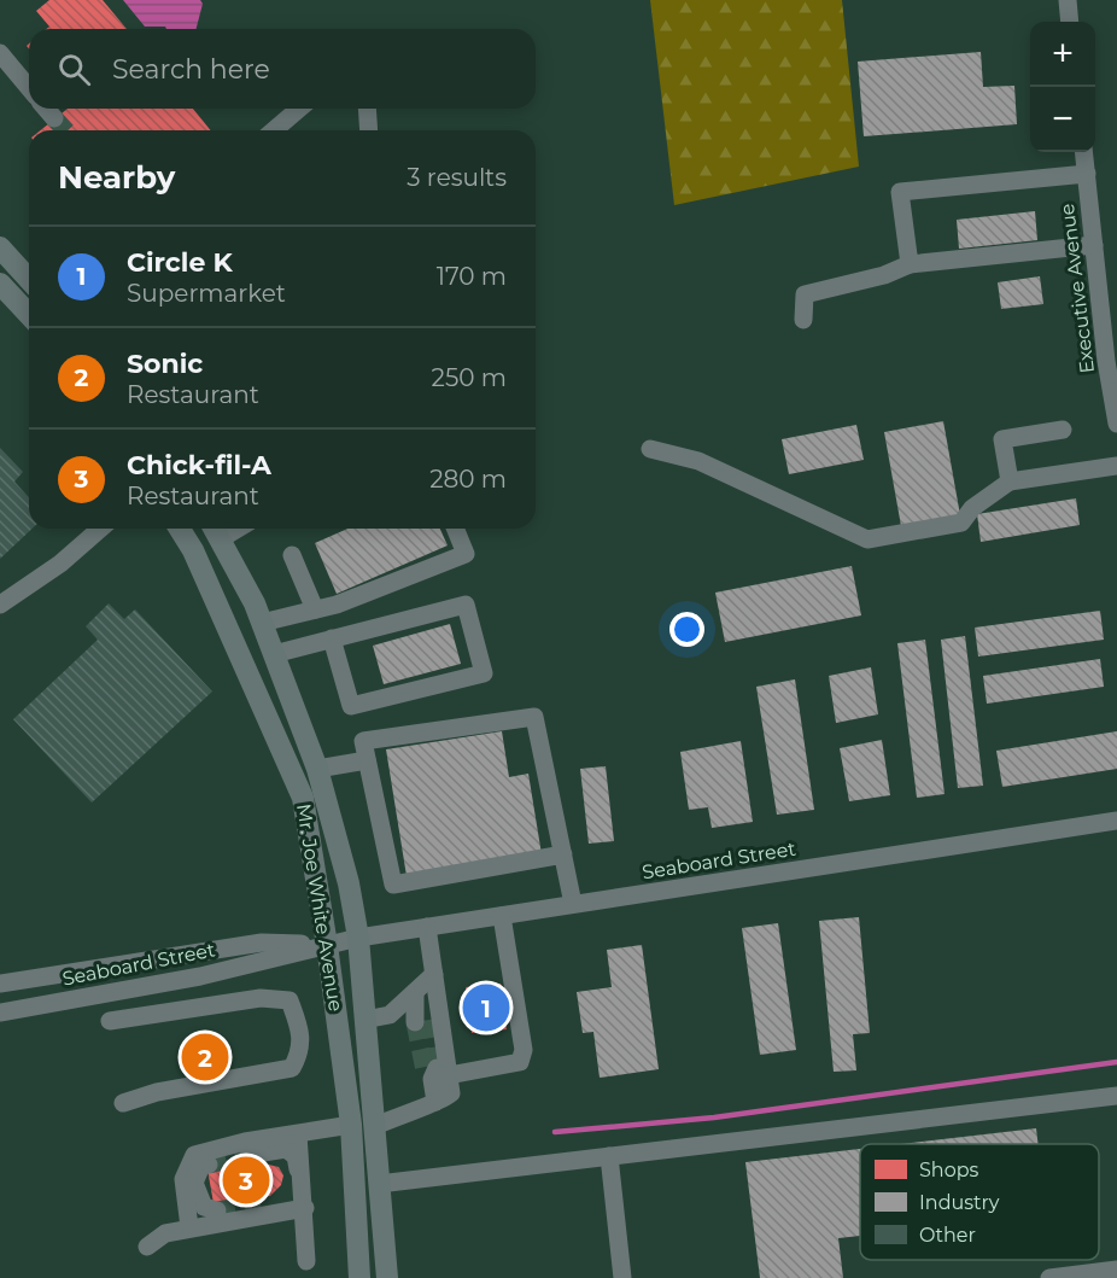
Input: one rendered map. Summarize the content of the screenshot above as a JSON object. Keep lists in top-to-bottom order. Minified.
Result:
{"streets":{"main road":["Mr. Joe White Avenue"],"street":["Executive Avenue","Seaboard Street"]},"crossings":[["Seaboard Street","Mr. Joe White Avenue"]],"legend":["Shops","Industry","Other"],"page":{"map_buttons":["+","−"],"search":"Search here","heading":["Nearby","3 results"],"list":[{"mark":"1","name":"Circle K","note":"Supermarket","value":"170 m"},{"mark":"2","name":"Sonic","note":"Restaurant","value":"250 m"},{"mark":"3","name":"Chick-fil-A","note":"Restaurant","value":"280 m"}],"pins":["1","2","3"]}}
